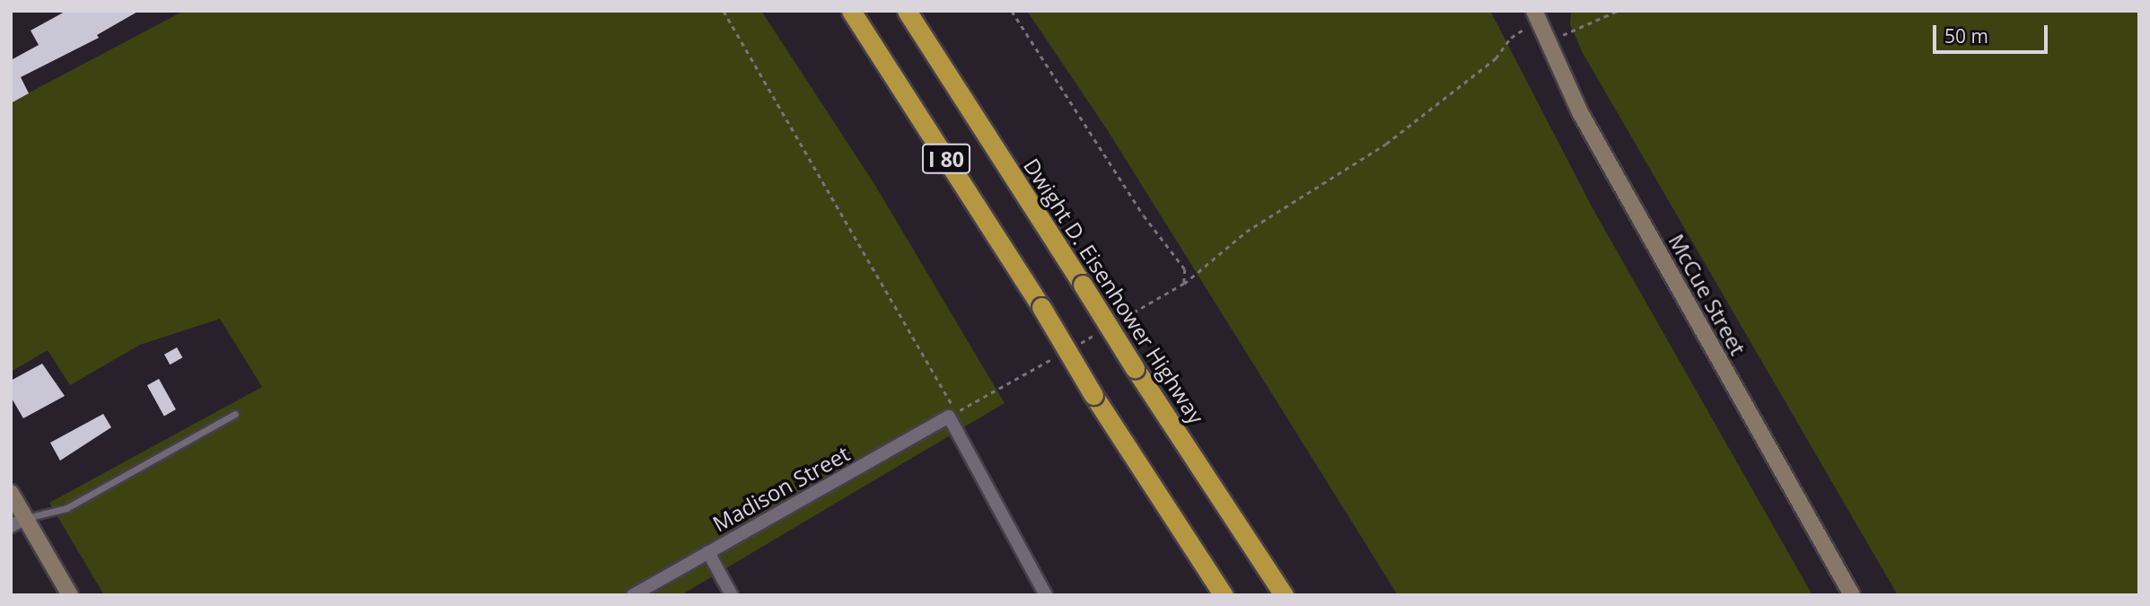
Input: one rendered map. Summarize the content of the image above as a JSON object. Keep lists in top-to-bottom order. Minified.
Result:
{"streets":{"highway":["I 80","Dwight D. Eisenhower Highway"],"main road":["McCue Street"],"street":["Madison Street"]},"scale_bar":"50 m"}
